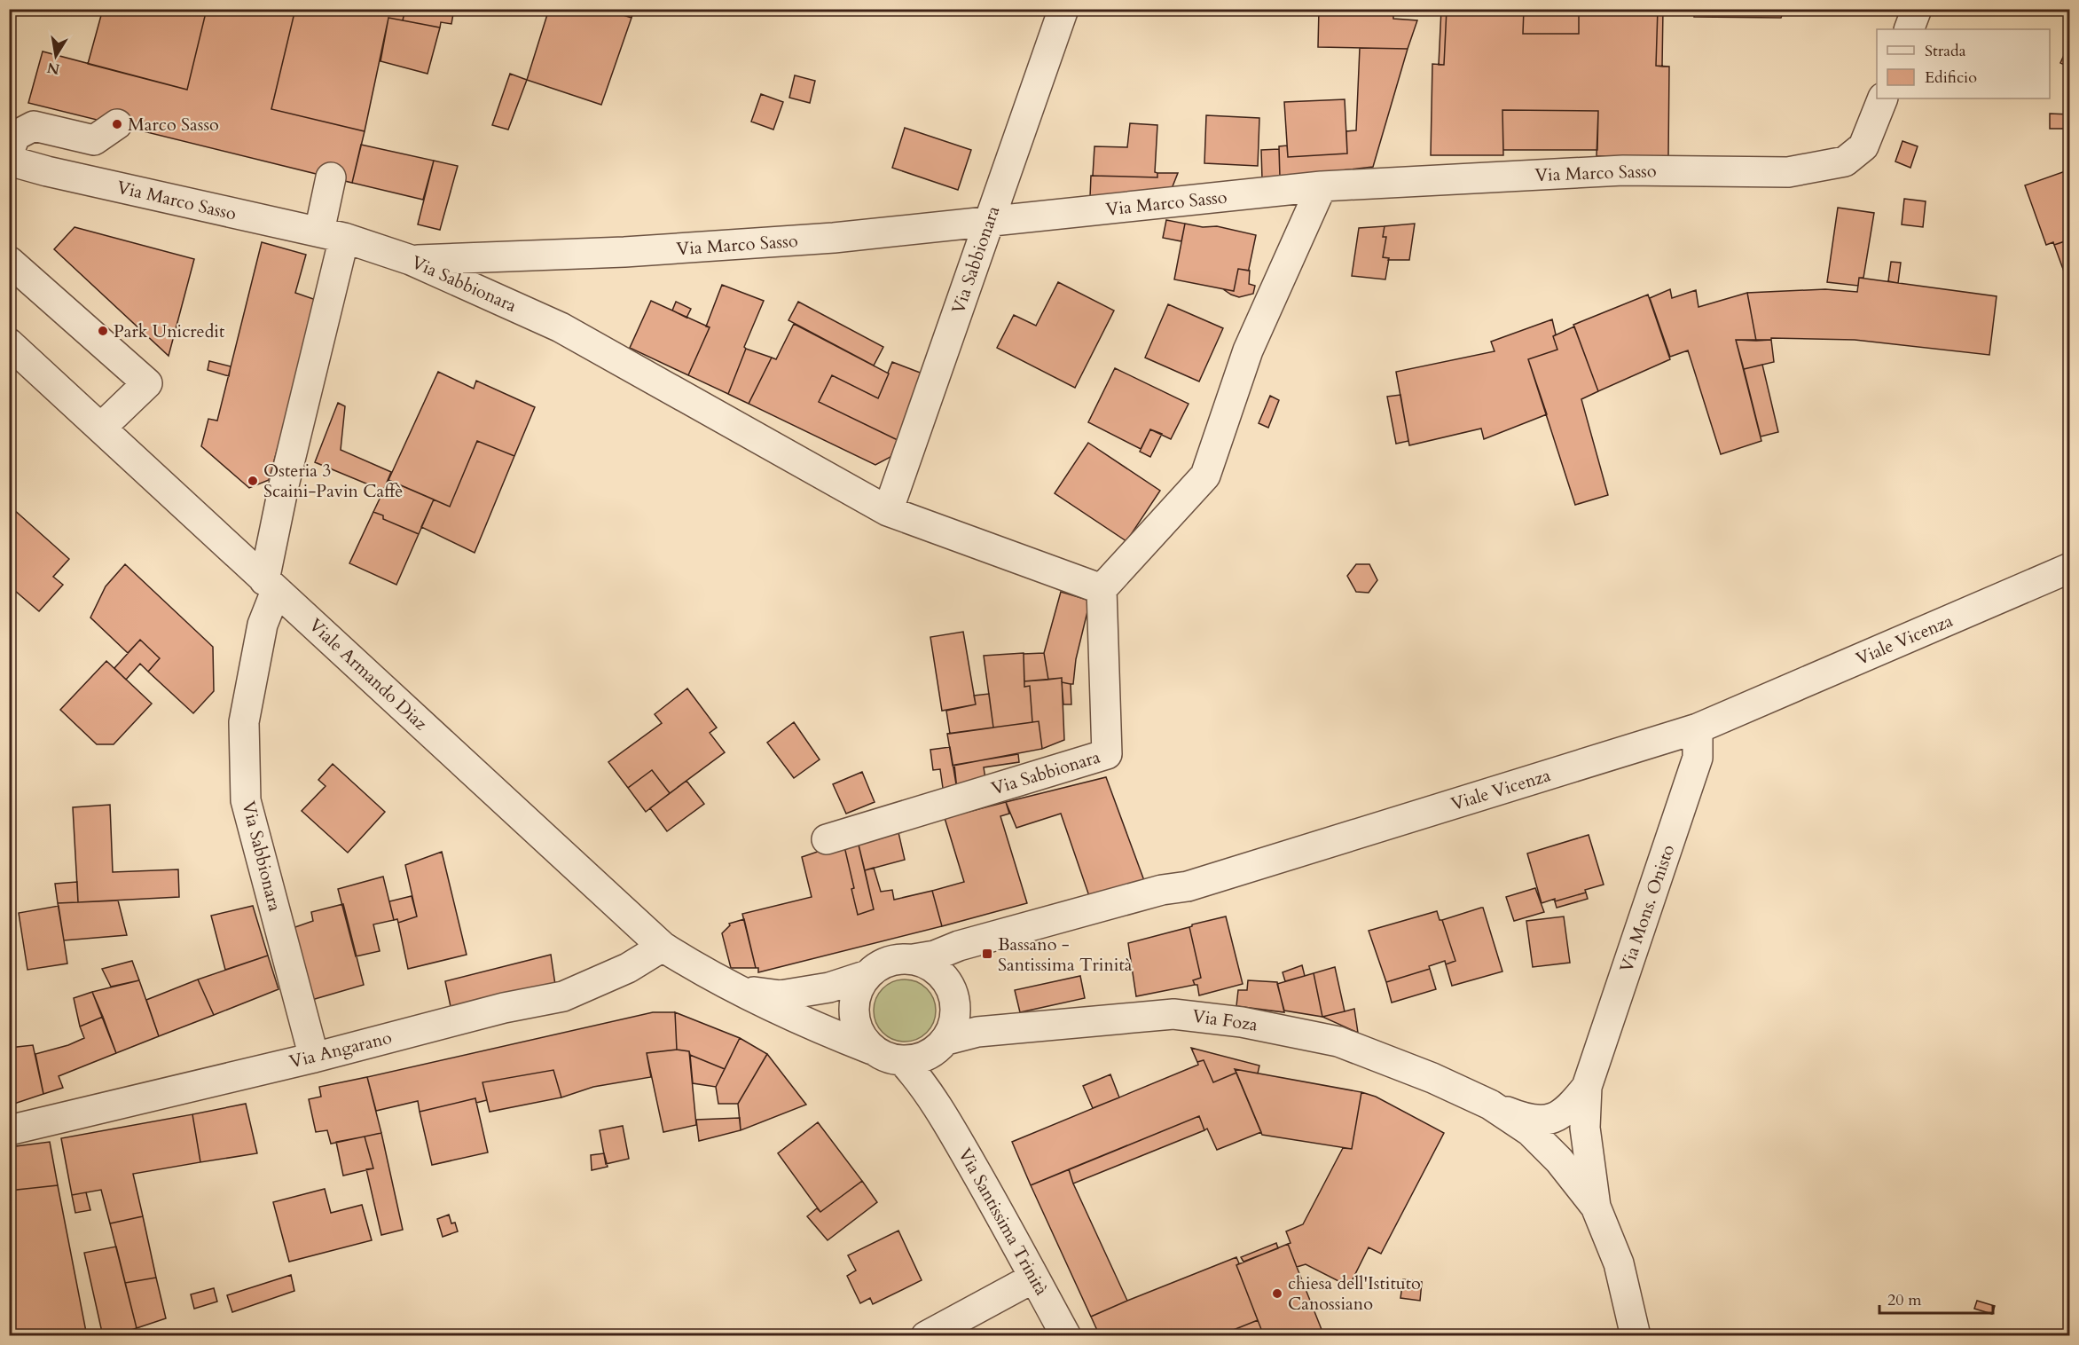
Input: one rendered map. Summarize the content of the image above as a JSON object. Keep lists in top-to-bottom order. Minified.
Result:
{"streets":{"street":["Via Marco Sasso","Via Sabbionara","Viale Vicenza","Viale Armando Diaz","Via Mons. Onisto","Via Foza","Via Angarano","Via Santissima Trinità"]},"crossings":[["Via Marco Sasso","Via Sabbionara"],["Via Sabbionara","Viale Armando Diaz"],["Via Sabbionara","Via Angarano"],["Viale Vicenza","Viale Armando Diaz"],["Viale Vicenza","Via Mons. Onisto"],["Viale Vicenza","Via Foza"],["Viale Vicenza","Via Santissima Trinità"],["Viale Armando Diaz","Via Foza"],["Viale Armando Diaz","Via Angarano"],["Viale Armando Diaz","Via Santissima Trinità"],["Via Mons. Onisto","Via Foza"],["Via Foza","Via Santissima Trinità"]],"places":{"other":["Marco Sasso","Park Unicredit","Osteria 3 Scaini-Pavin Caffè","chiesa dell'Istituto Canossiano"],"transit":["Bassano - Santissima Trinità"]},"legend":["Strada","Edificio"],"scale_bar":"20 m","north":"bottom"}
